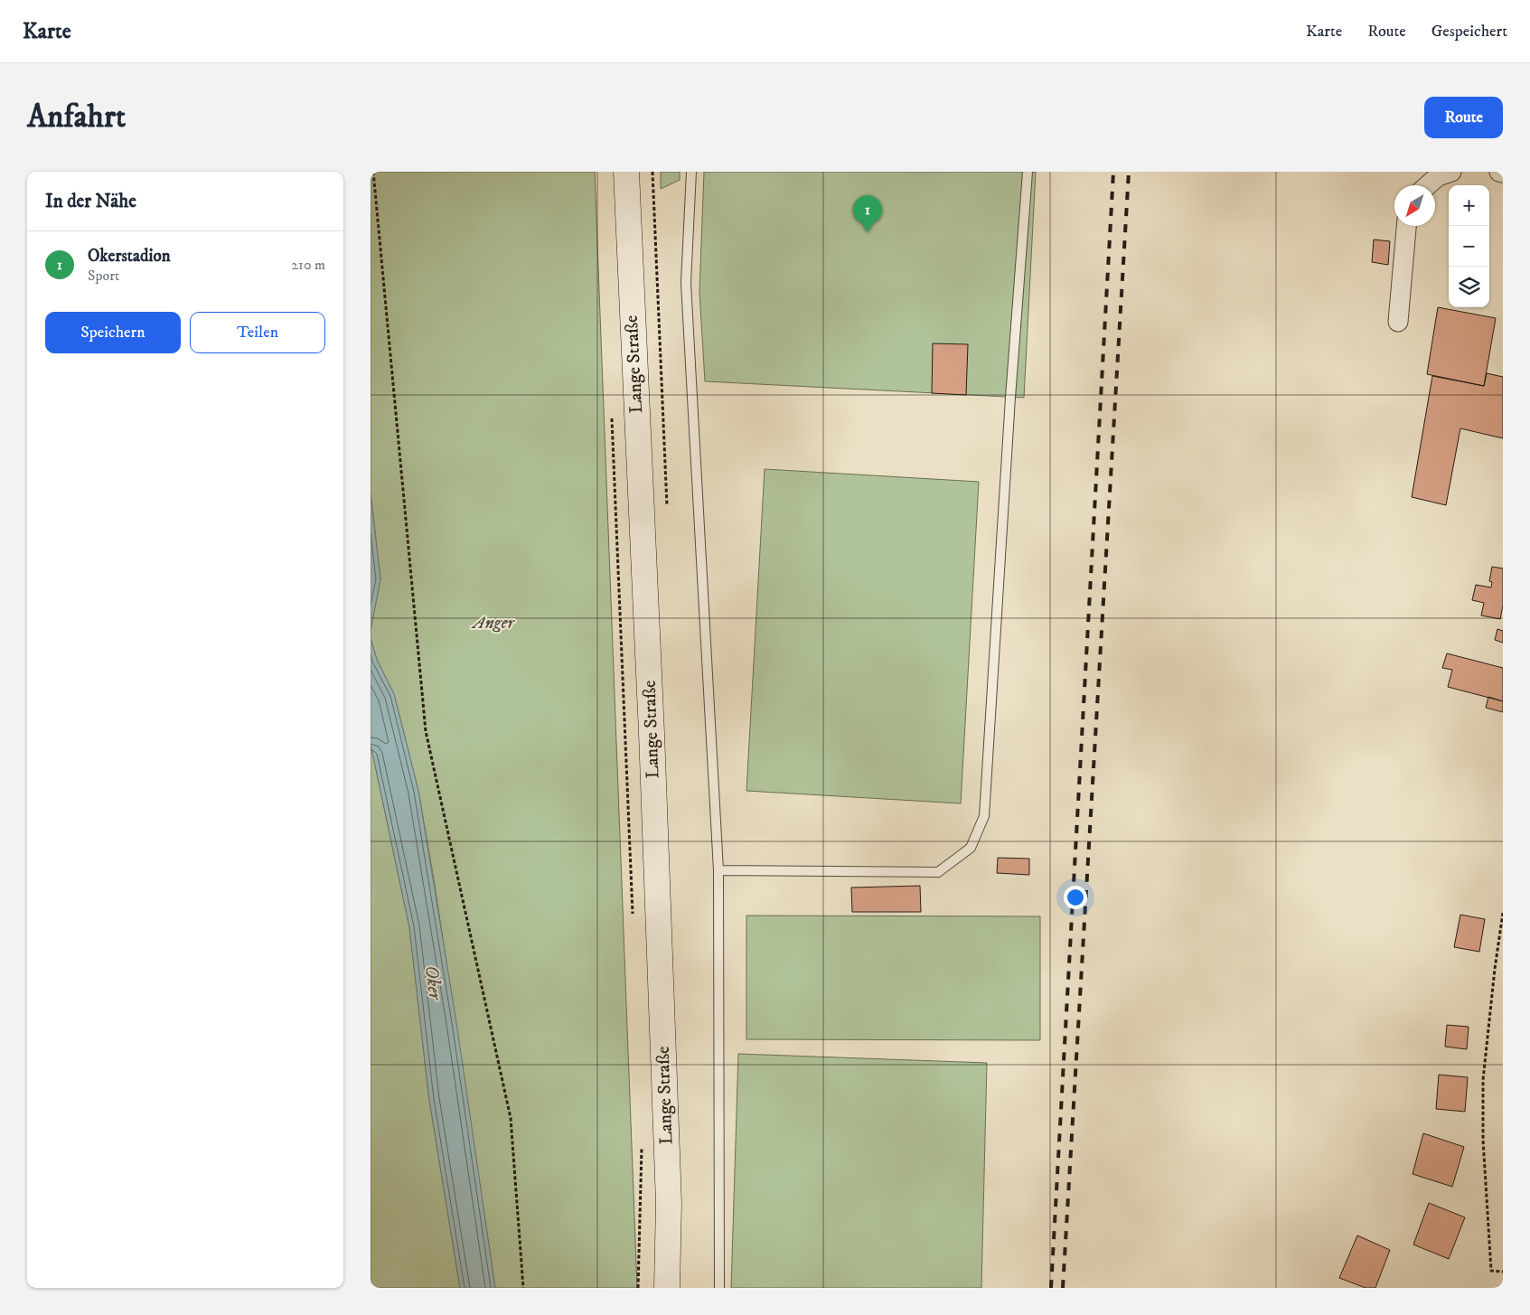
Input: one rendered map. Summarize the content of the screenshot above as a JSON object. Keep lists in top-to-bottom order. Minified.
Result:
{"streets":{"street":["Lange Straße"]},"water":["Oker"],"parks":["Anger"],"north":"bottom left","page":{"header":"Karte","nav":["Karte","Route","Gespeichert"],"buttons":["Route",["Speichern","Teilen"]],"title":"Anfahrt","heading":"In der Nähe","map_buttons":["+","−"],"pins":"1","list":[{"mark":"1","name":"Okerstadion","note":"Sport","value":"210 m"}]}}
